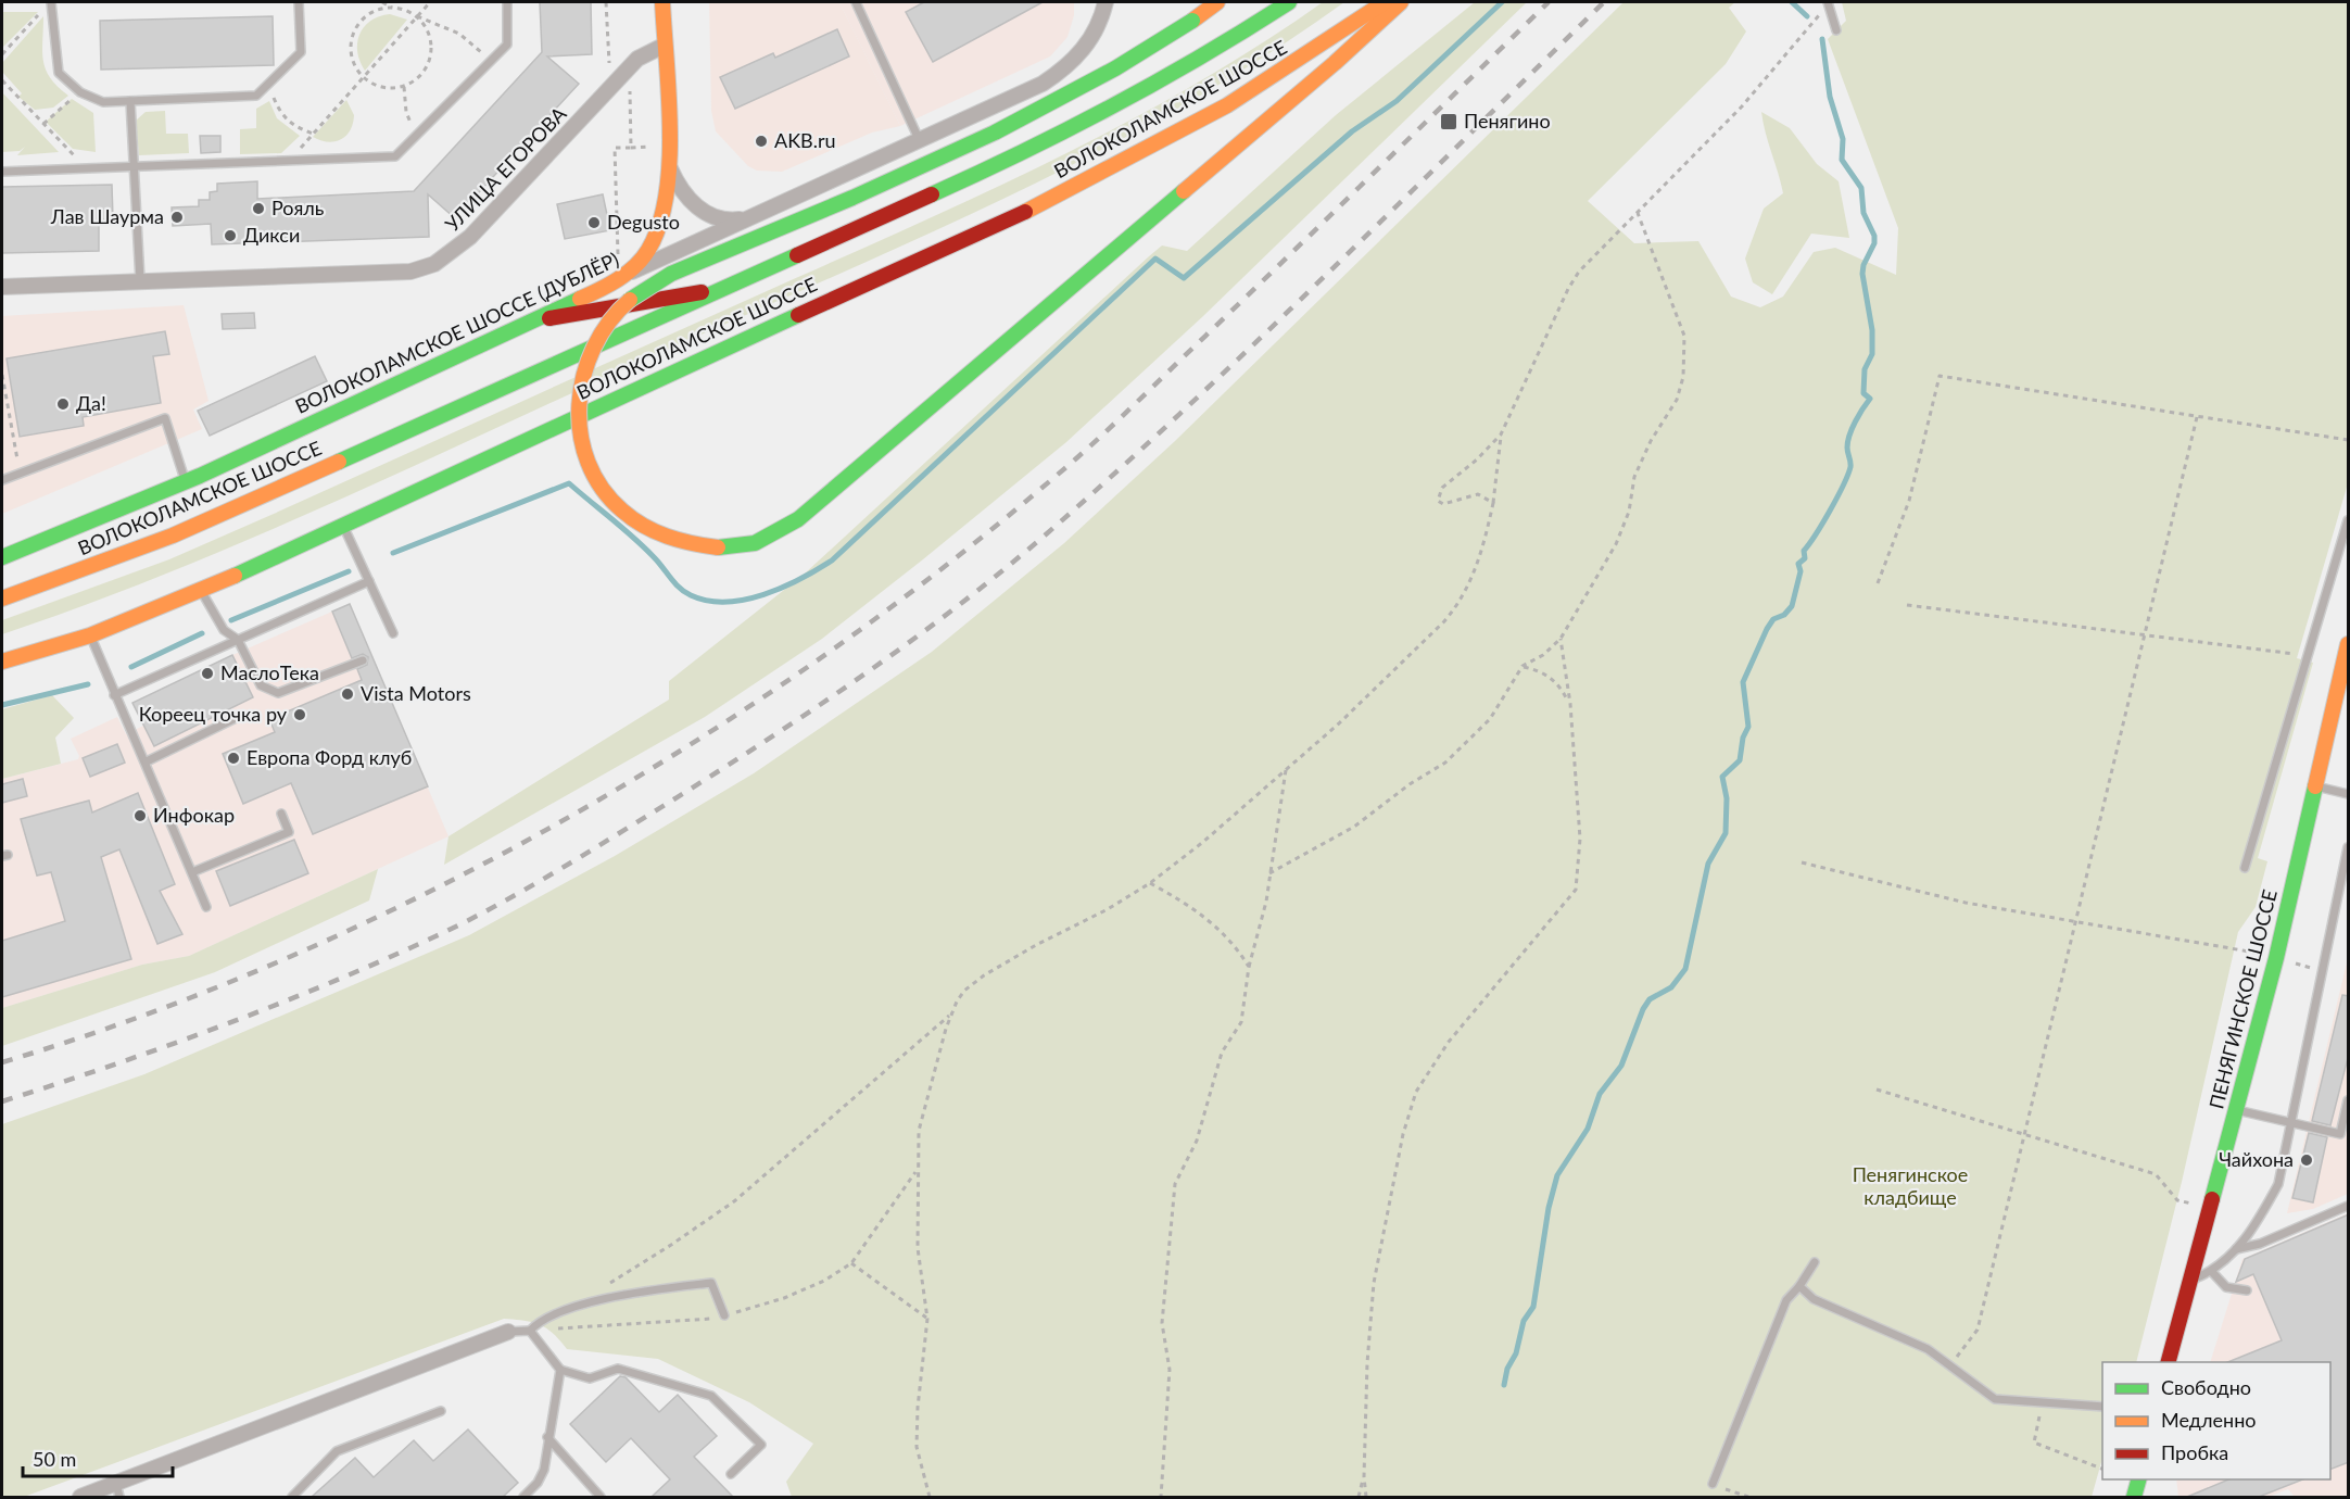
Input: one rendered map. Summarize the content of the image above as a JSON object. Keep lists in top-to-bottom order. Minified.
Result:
{"streets":{"main road":["ВОЛОКОЛАМСКОЕ ШОССЕ","ВОЛОКОЛАМСКОЕ ШОССЕ (ДУБЛЁР)","ПЕНЯГИНСКОЕ ШОССЕ"],"street":["УЛИЦА ЕГОРОВА"]},"parks":["Пенягинское кладбище"],"places":{"transit":["Пенягино"],"other":["AKB.ru","Рояль","Лав Шаурма","Degusto","Дикси","Да!","МаслоТека","Vista Motors","Кореец точка ру","Европа Форд клуб","Инфокар","Чайхона"]},"legend":["Свободно","Медленно","Пробка"],"scale_bar":"50 m"}
